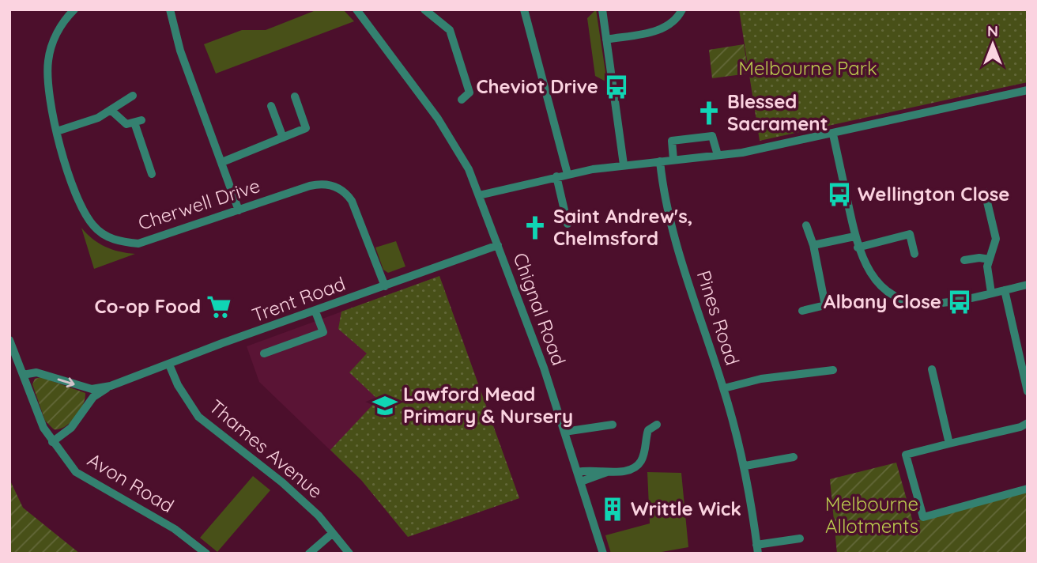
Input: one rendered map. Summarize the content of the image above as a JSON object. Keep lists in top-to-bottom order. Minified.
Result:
{"streets":{"street":["Cherwell Drive","Trent Road","Chignal Road","Pines Road","Thames Avenue","Avon Road"]},"crossings":[["Cherwell Drive","Trent Road"],["Trent Road","Chignal Road"],["Trent Road","Thames Avenue"],["Trent Road","Avon Road"]],"parks":["Melbourne Park","Melbourne Allotments"],"places":{"bus stop":["Cheviot Drive","Wellington Close","Albany Close"],"church":["Blessed Sacrament","Saint Andrew's, Chelmsford"],"supermarket":["Co-op Food"],"school or university":["Lawford Mead Primary & Nursery"],"building":["Writtle Wick"]},"north":"top"}
